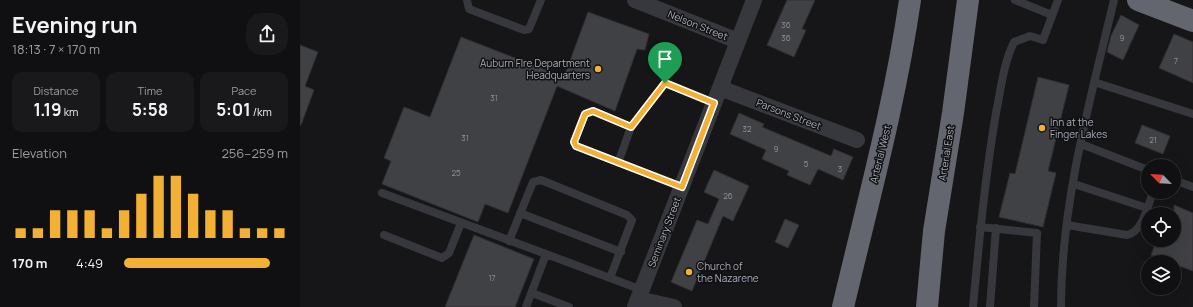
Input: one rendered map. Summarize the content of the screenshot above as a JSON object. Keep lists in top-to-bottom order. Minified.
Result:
{"streets":{"highway":["Arterial East","Arterial West"],"street":["Nelson Street","Parsons Street","Seminary Street"]},"crossings":[["Nelson Street","Seminary Street"],["Parsons Street","Seminary Street"]],"places":["Auburn FIre Department Headquarters","Inn at the Finger Lakes","Church of the Nazarene"],"house_numbers":["36","36","9","7","31","32","31","21","9","5","3","25","26","17"],"north":"top left","page":{"heading":["Evening run","18:13 · 7 × 170 m"],"stats":[["Distance","1.19 km"],["Time","5:58"],["Pace","5:01 /km"]],"chart":["Elevation","256–259 m"],"list":[{"name":"170 m","note":"4:49"}]}}
